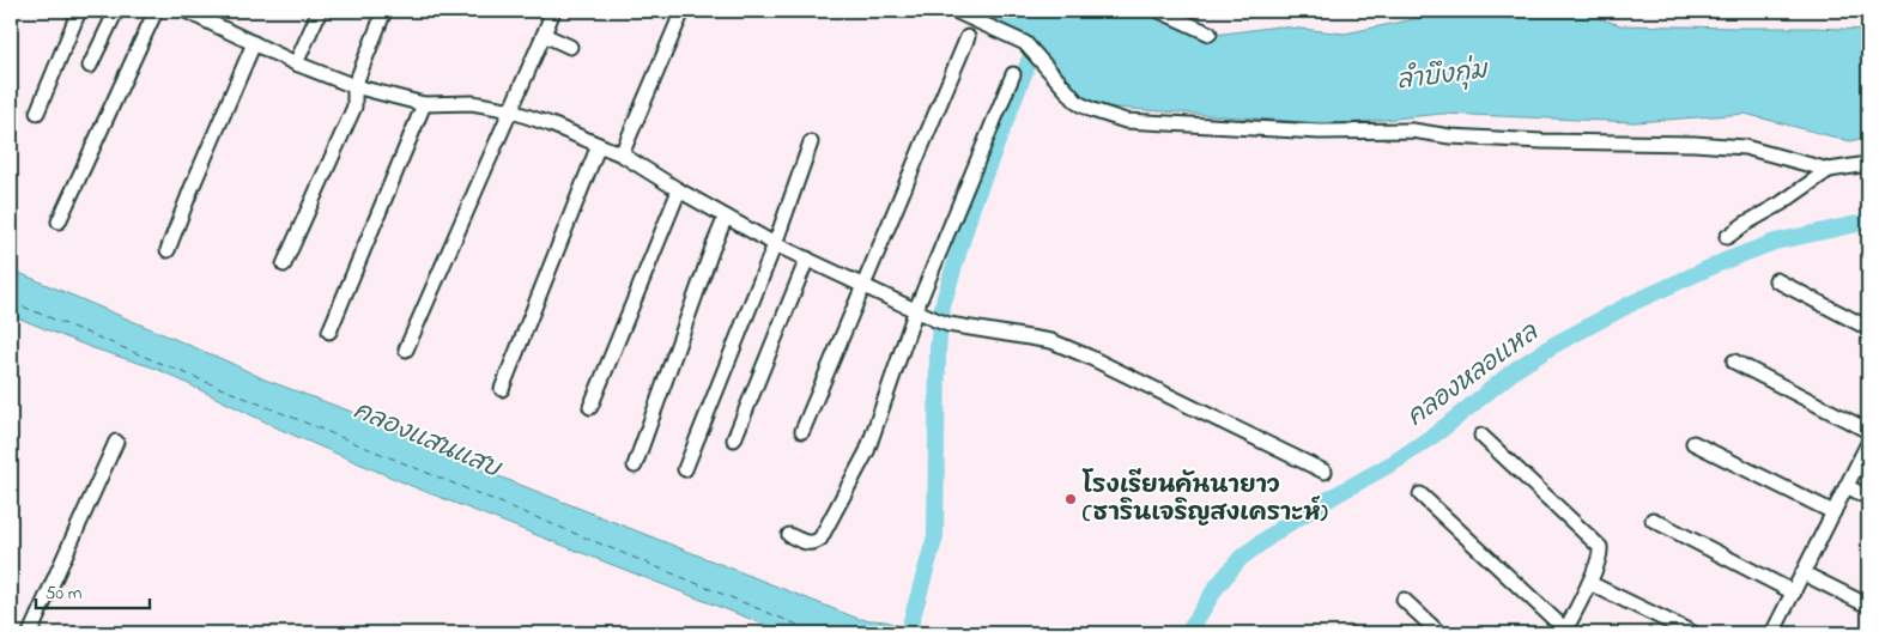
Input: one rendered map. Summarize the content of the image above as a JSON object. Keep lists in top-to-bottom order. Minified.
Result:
{"water":["ลำบึงกุ่ม","คลองหลอแหล","คลองแสนแสบ"],"places":["โรงเรียนคันนายาว (ธารินเจริญสงเคราะห์)"],"scale_bar":"50 m"}
